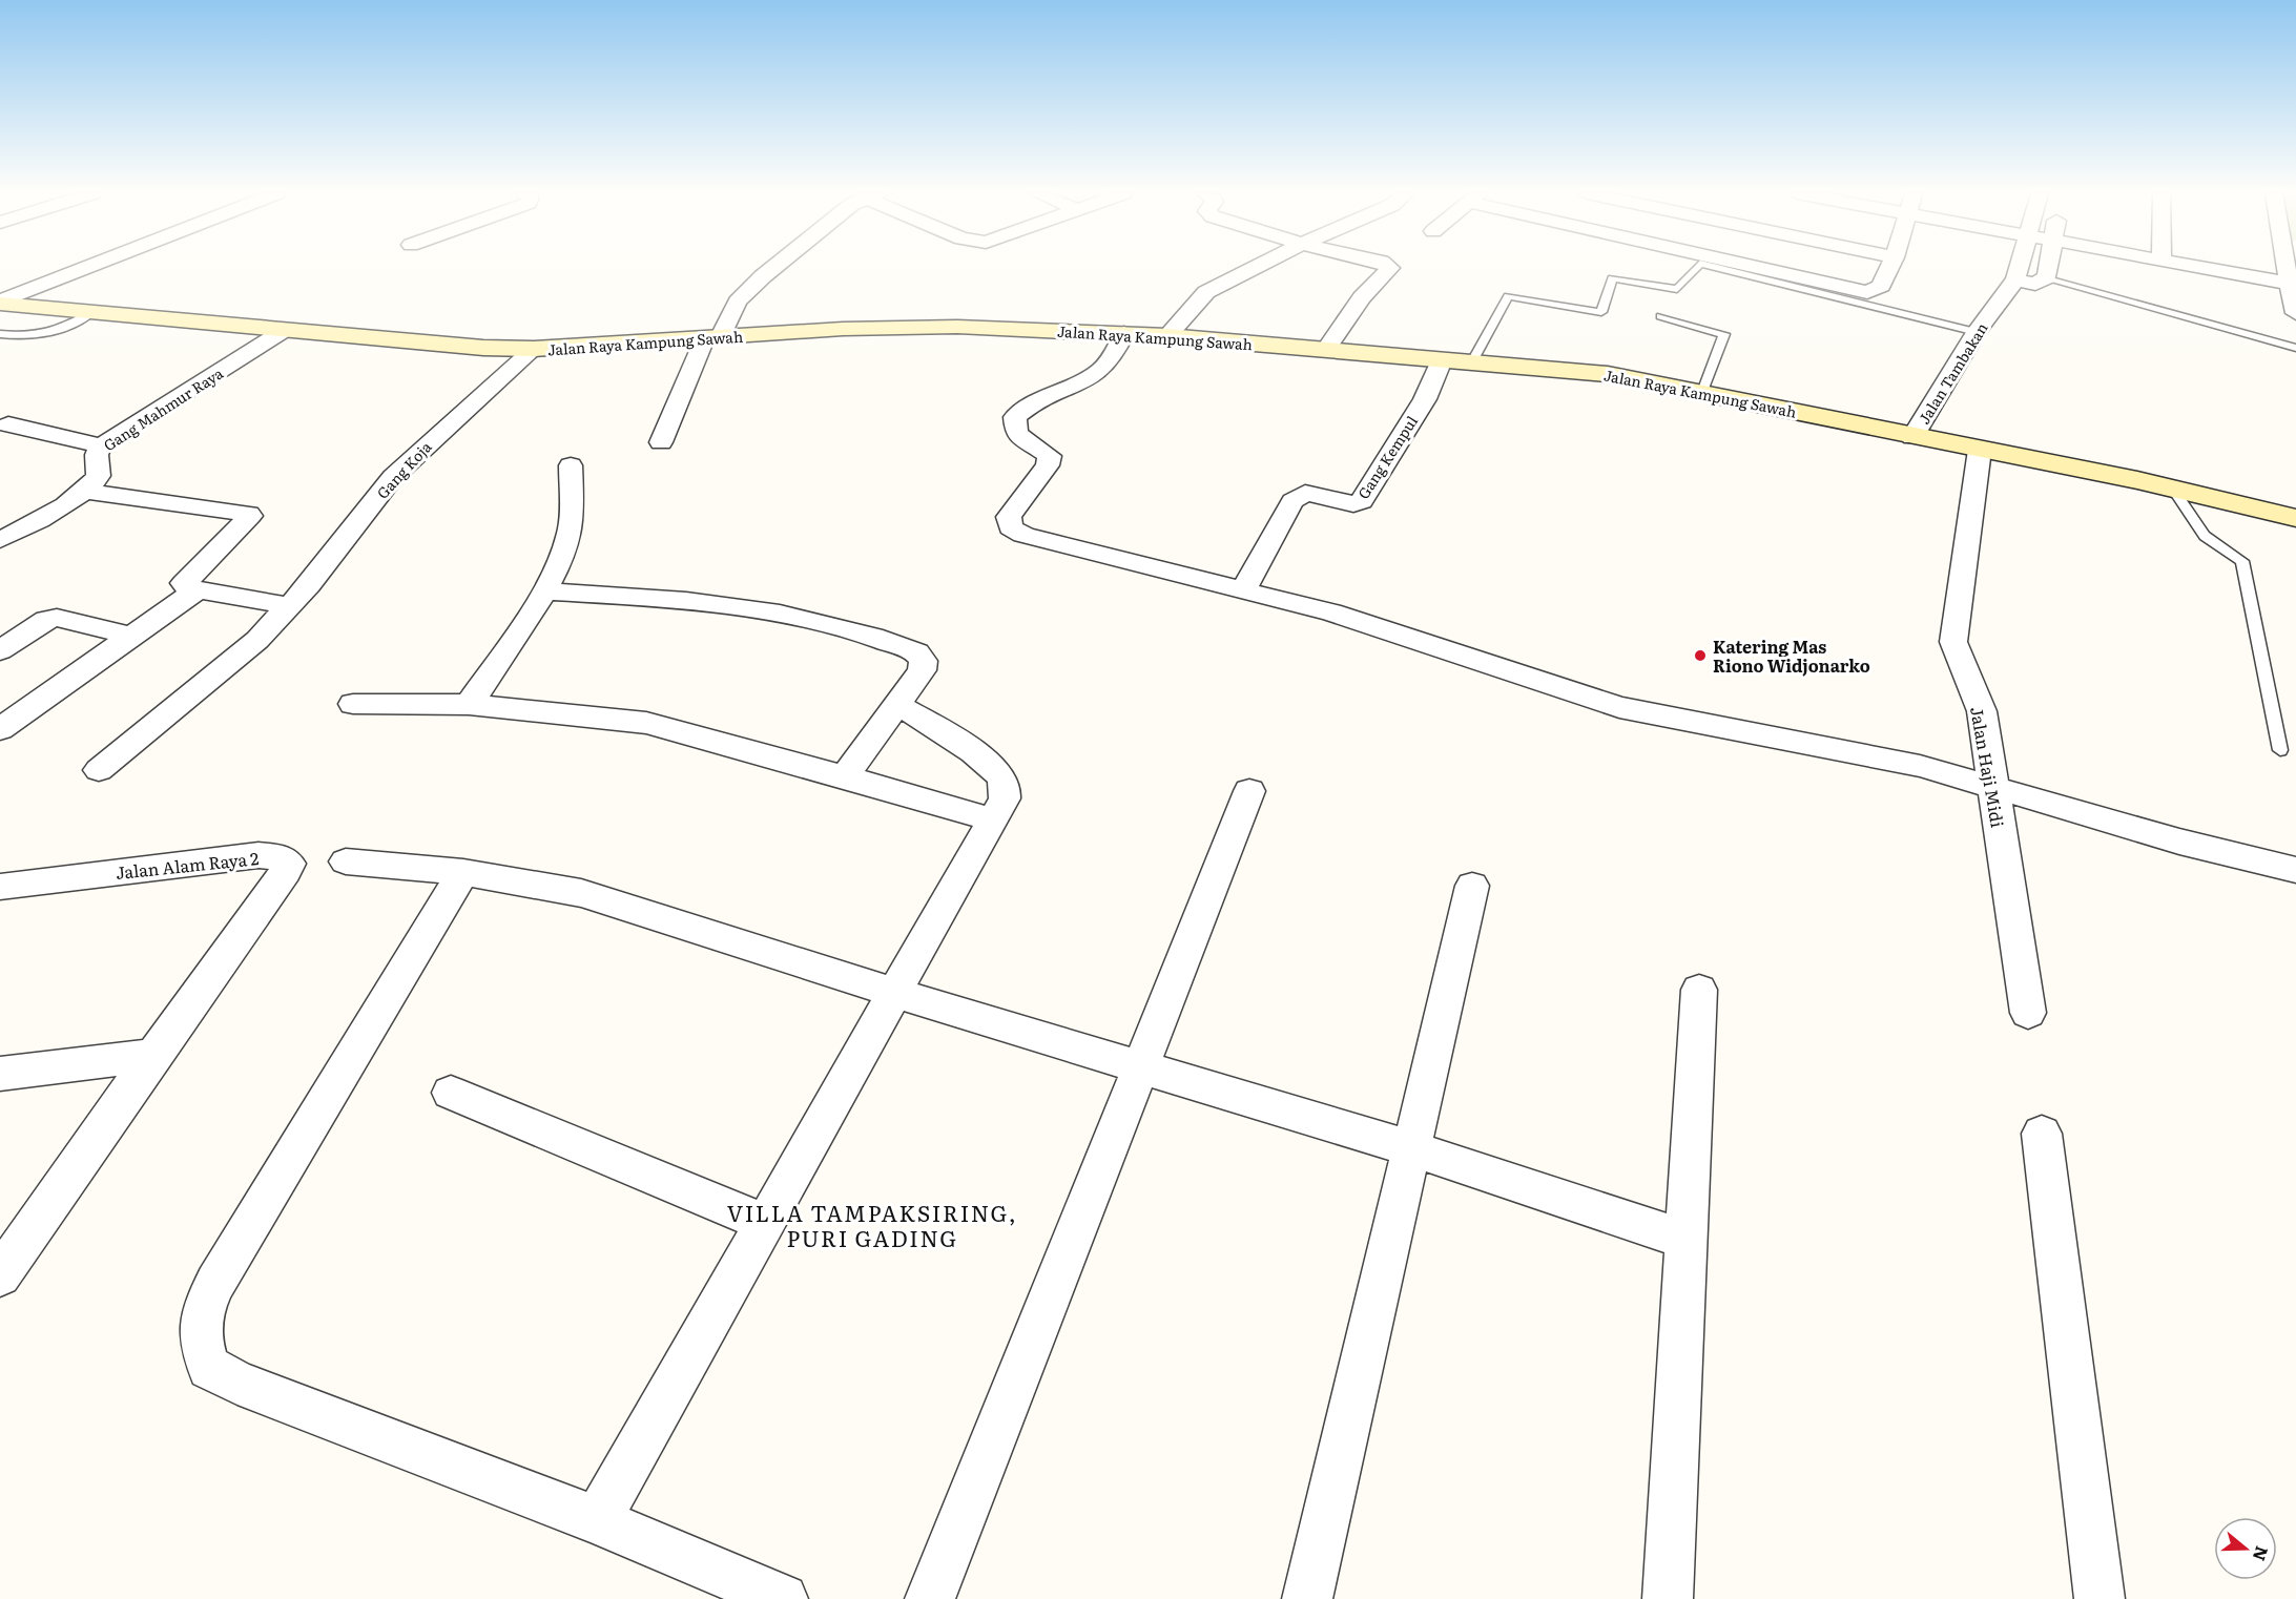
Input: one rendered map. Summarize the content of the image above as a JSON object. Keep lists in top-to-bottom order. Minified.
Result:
{"streets":{"street":["Jalan Raya Kampung Sawah","Jalan Tambakan","Gang Mahmur Raya","Gang Kempul","Gang Koja","Jalan Haji Midi","Jalan Alam Raya 2"]},"crossings":[["Jalan Raya Kampung Sawah","Jalan Tambakan"],["Jalan Raya Kampung Sawah","Gang Mahmur Raya"],["Jalan Raya Kampung Sawah","Gang Kempul"],["Jalan Raya Kampung Sawah","Gang Koja"],["Jalan Raya Kampung Sawah","Jalan Haji Midi"]],"districts":["VILLA TAMPAKSIRING, PURI GADING"],"places":["Katering Mas Riono Widjonarko"],"north":"right"}
